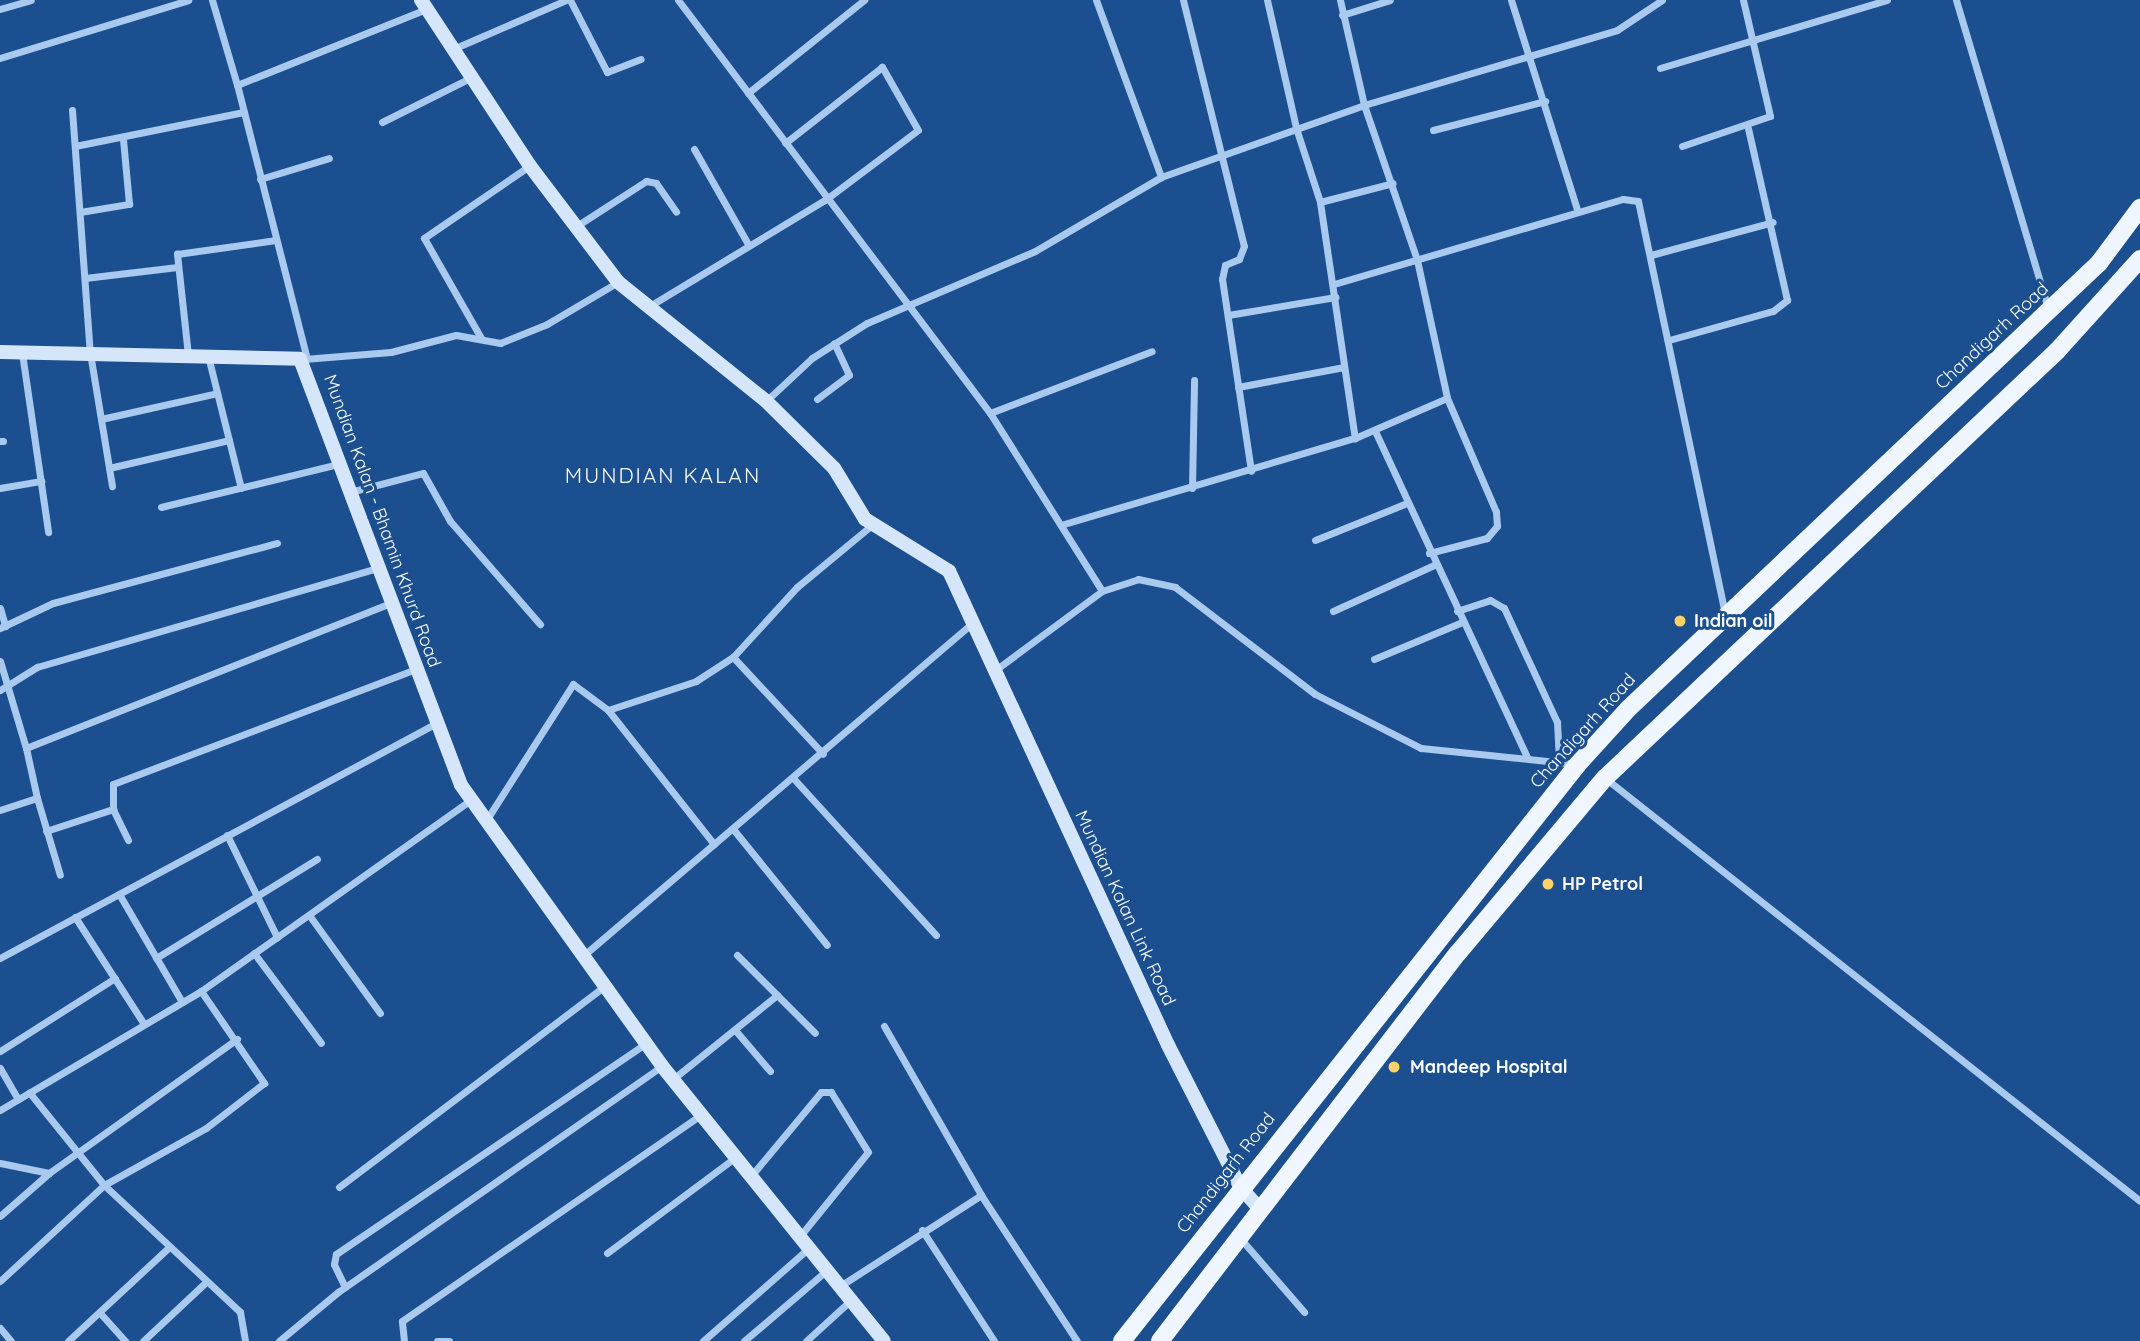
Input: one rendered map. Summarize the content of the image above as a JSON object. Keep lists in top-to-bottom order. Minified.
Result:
{"streets":{"main road":["Chandigarh Road"],"street":["Mundian Kalan - Bhamin Khurd Road","Mundian Kalan Link Road"]},"crossings":[["Chandigarh Road","Mundian Kalan Link Road"]],"districts":["MUNDIAN KALAN"],"places":["Indian oil","HP Petrol","Mandeep Hospital"]}
